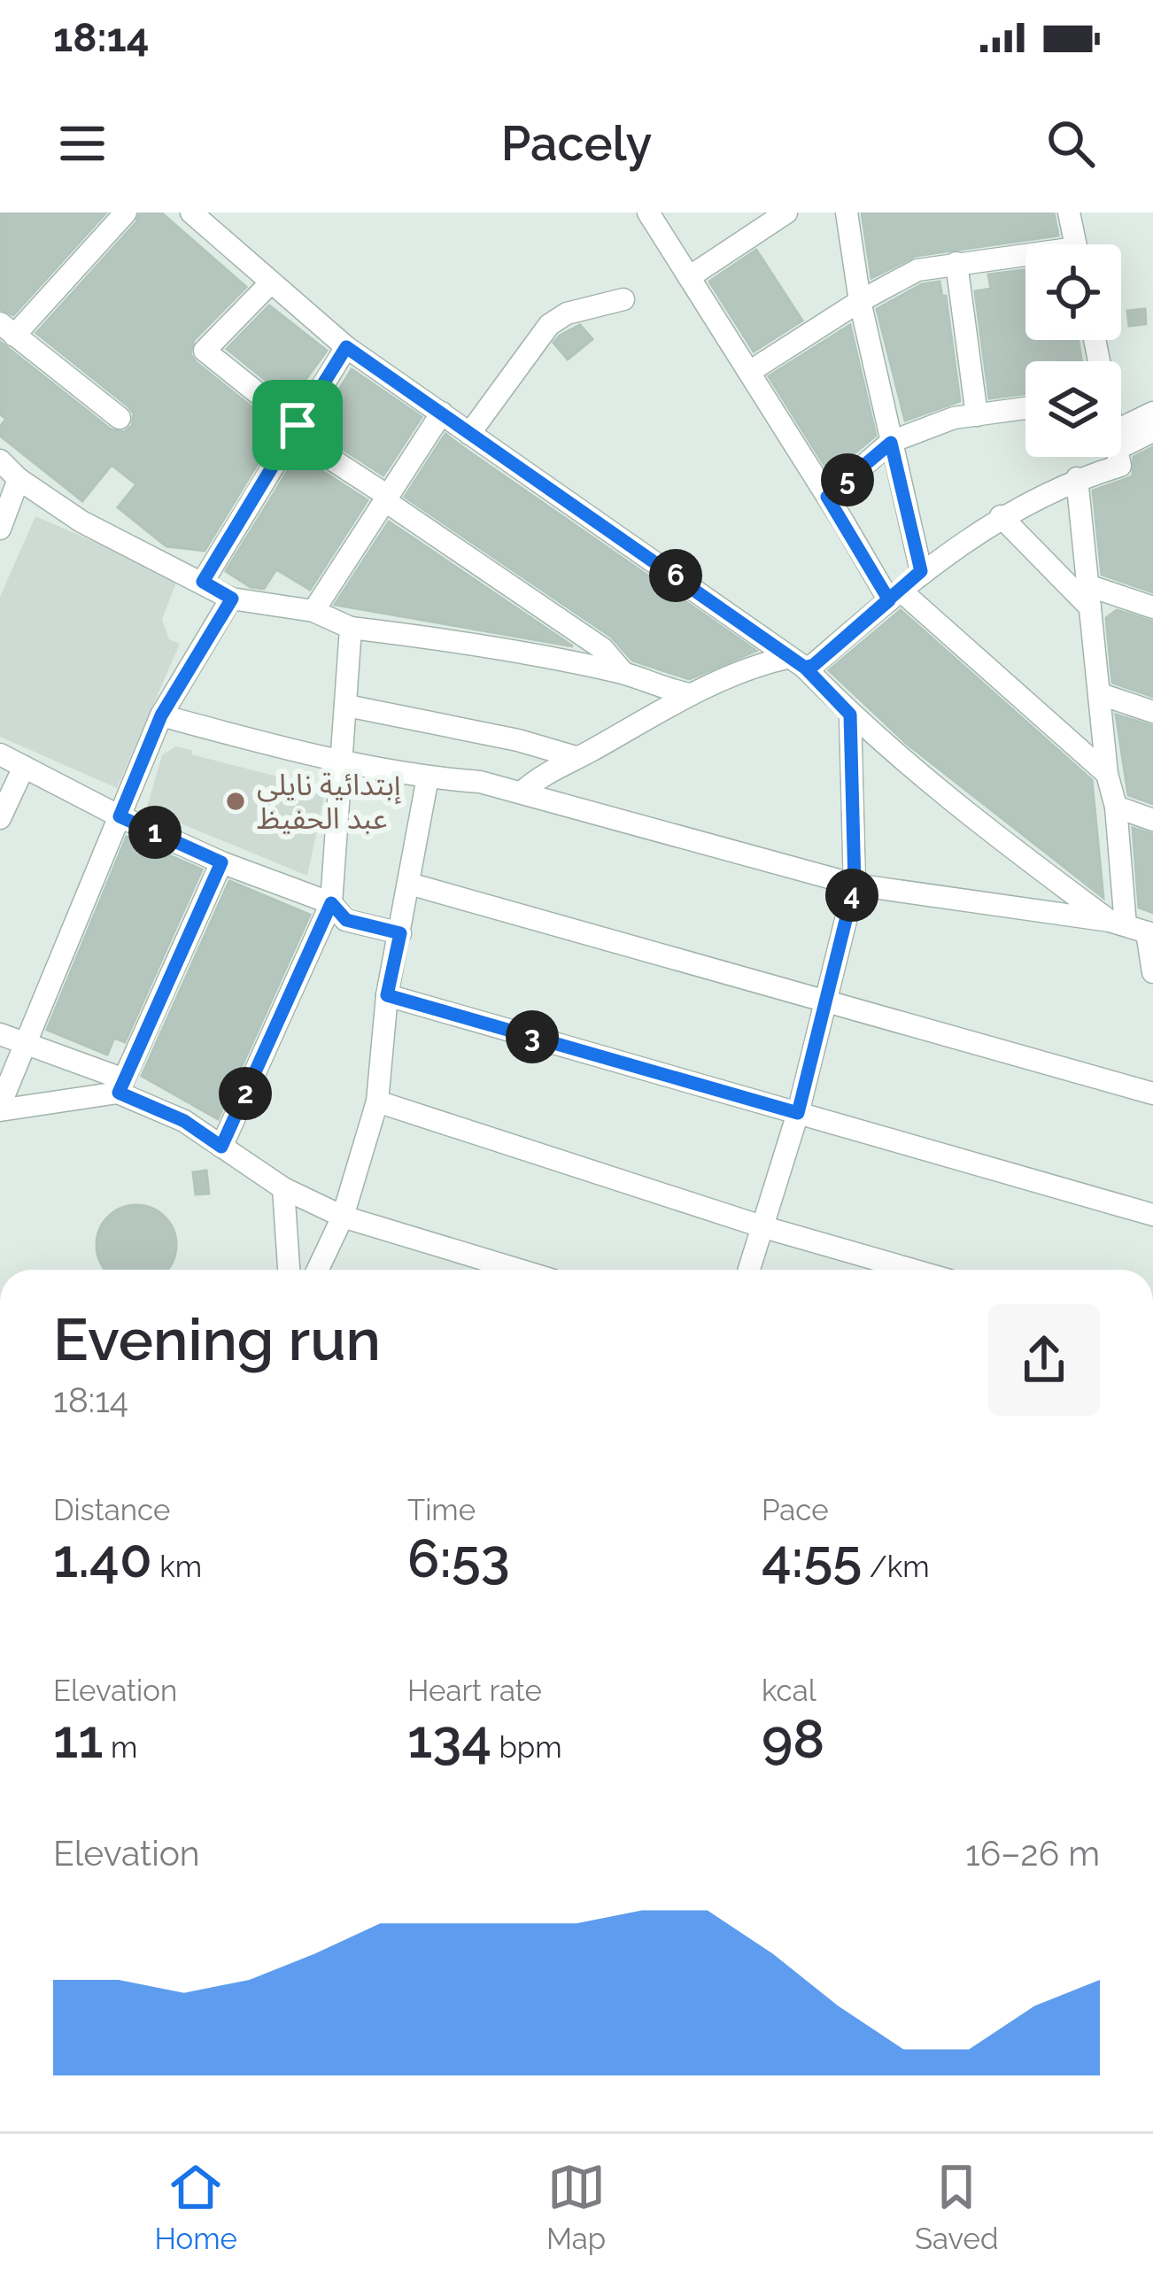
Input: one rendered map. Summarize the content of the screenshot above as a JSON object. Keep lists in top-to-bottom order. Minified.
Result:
{"places":["إبتدائية نايلي عبد الحفيظ"],"page":{"status":"18:14","header":"Pacely","pins":["5","6","1","4","3","2"],"heading":["Evening run","18:14"],"stats":[["Distance","1.40 km"],["Time","6:53"],["Pace","4:55 /km"],["Elevation","11 m"],["Heart rate","134 bpm"],["kcal","98"]],"chart":["Elevation","16–26 m"],"tabs":["Home","Map","Saved"]}}
